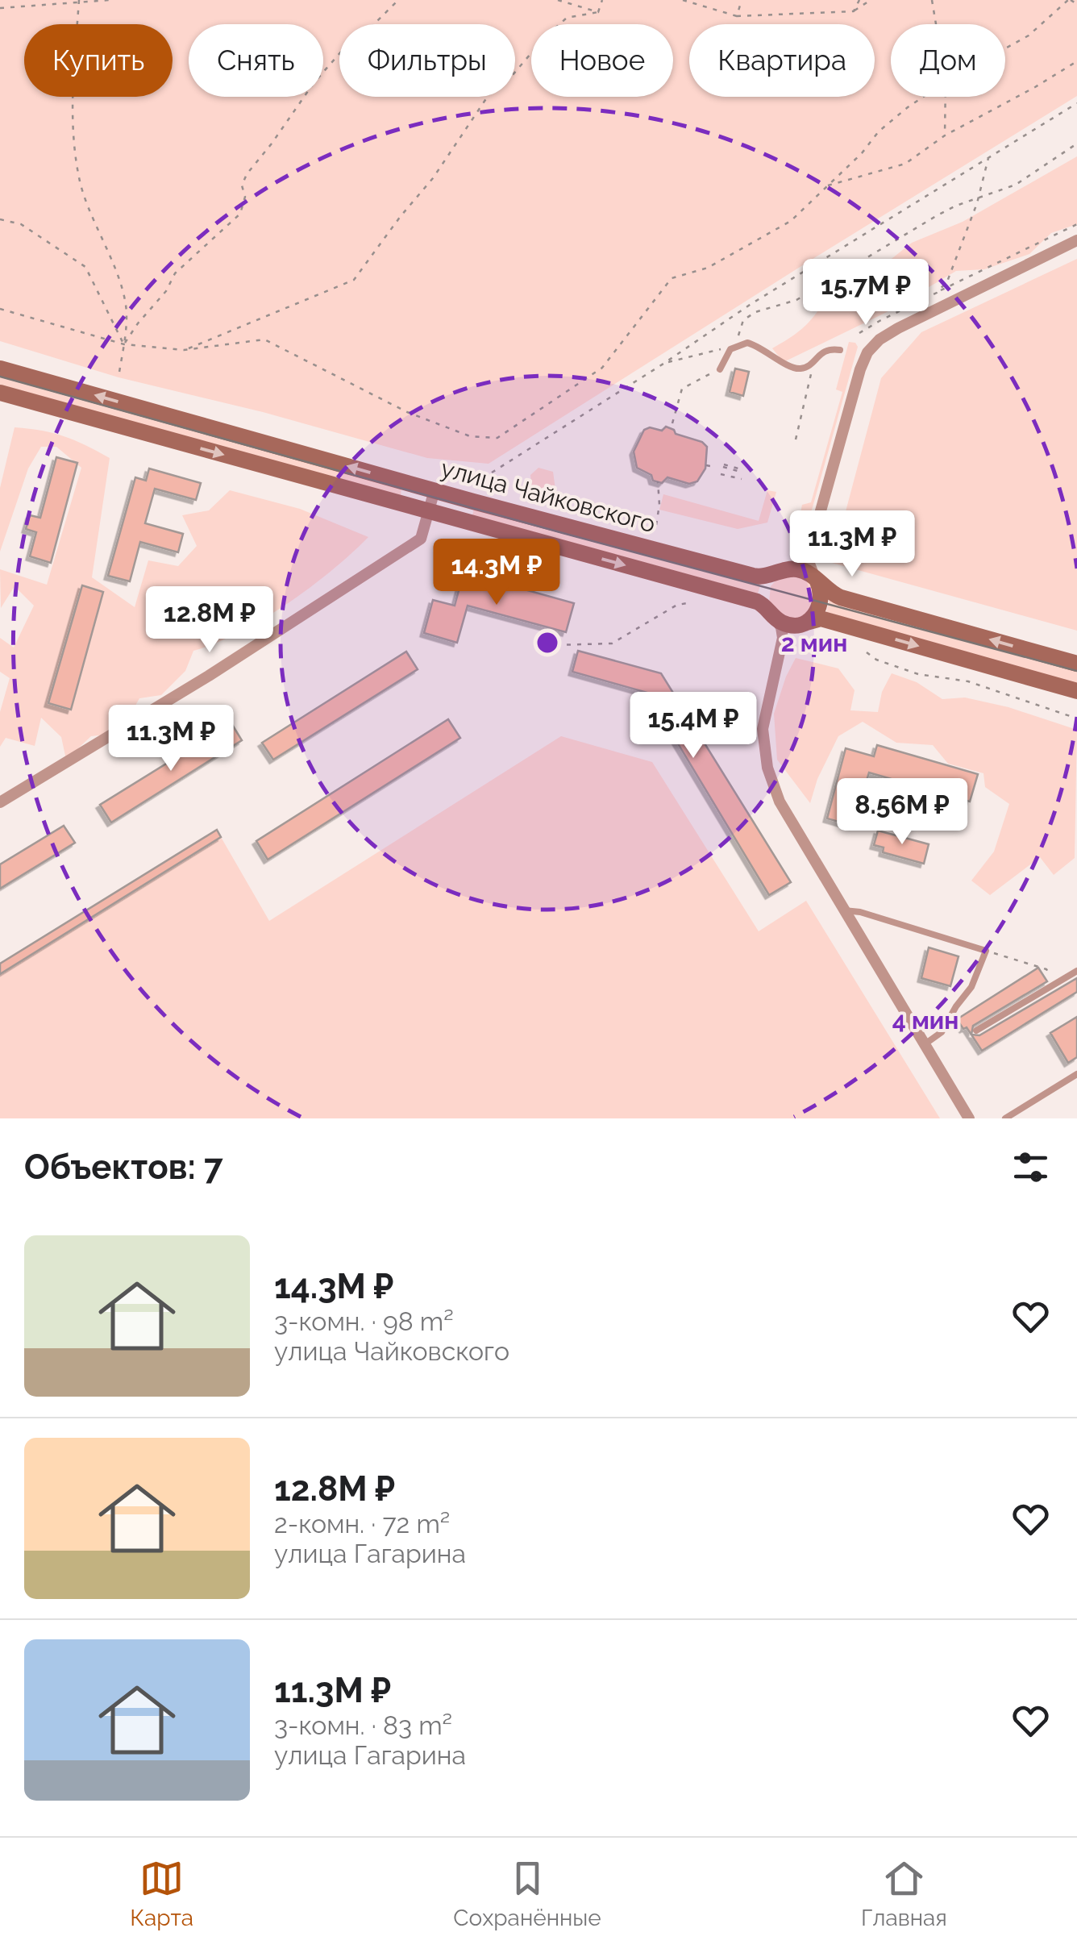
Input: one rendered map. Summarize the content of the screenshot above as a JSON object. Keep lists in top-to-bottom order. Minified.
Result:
{"streets":{"main road":["улица Чайковского"]},"page":{"chip":["Купить","Снять","Фильтры","Новое","Квартира","Дом"],"price":["15.7M ₽","11.3M ₽","14.3M ₽","12.8M ₽","15.4M ₽","11.3M ₽","8.56M ₽"],"heading":"Объектов: 7","list":[{"name":"14.3M ₽","note":"3-комн. · 98 m² · улица Чайковского"},{"name":"12.8M ₽","note":"2-комн. · 72 m² · улица Гагарина"},{"name":"11.3M ₽","note":"3-комн. · 83 m² · улица Гагарина"}],"tabs":["Карта","Сохранённые","Главная"]},"rings":["2 мин","4 мин"]}
